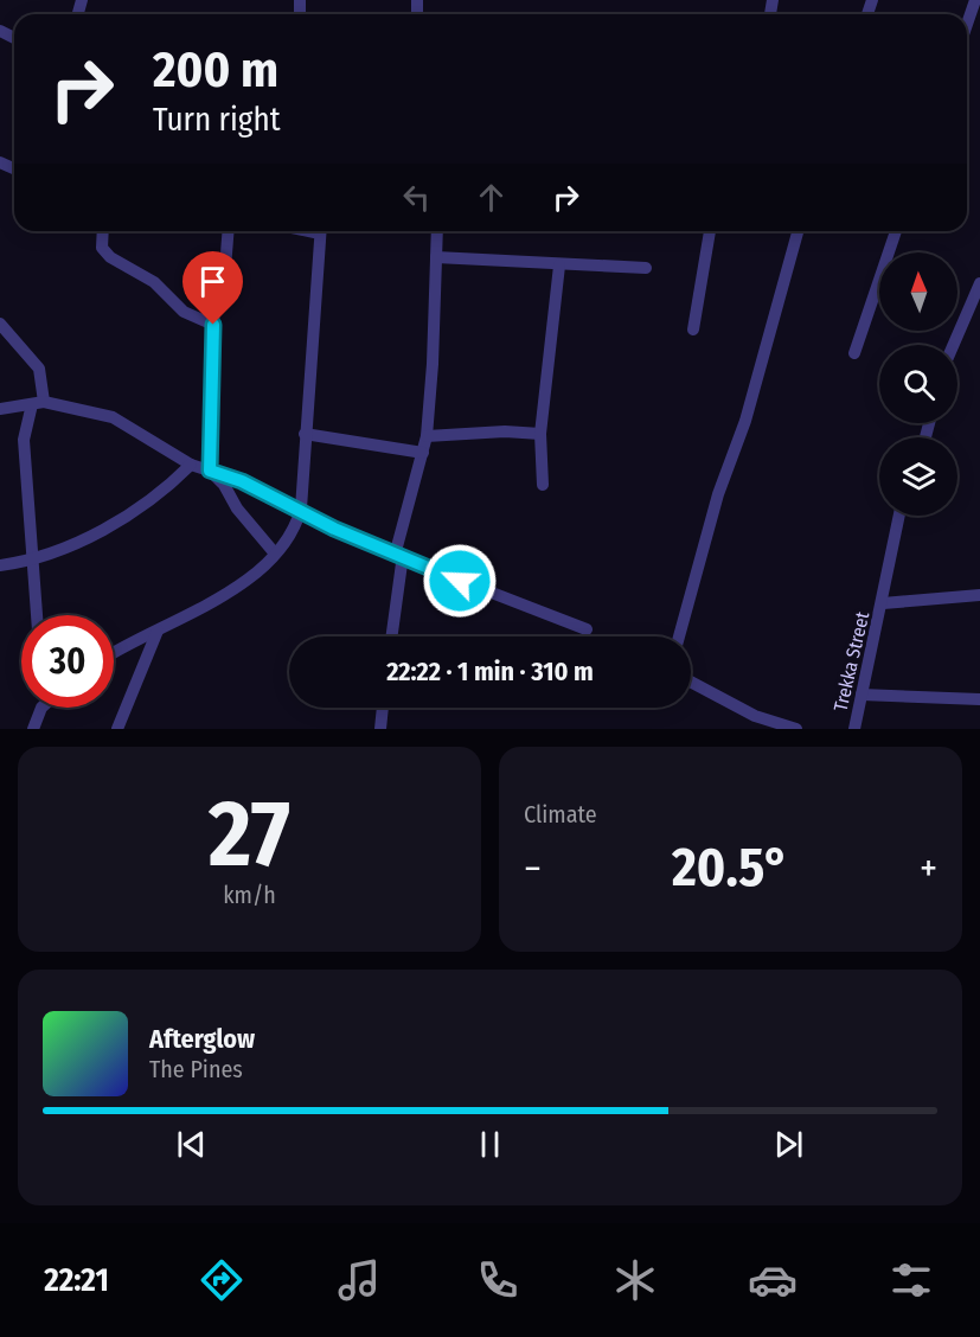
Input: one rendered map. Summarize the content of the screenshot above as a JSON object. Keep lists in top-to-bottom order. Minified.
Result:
{"streets":{"street":["Trekka Street"]},"north":"top","page":{"turn":["200 m","Turn right"],"limit":"30","trip":"22:22 · 1 min · 310 m","tile":[["27","km/h"],"Climate"],"heat":["−","20.5°","+"],"song":["Afterglow","The Pines"],"tabs":"22:21"}}
